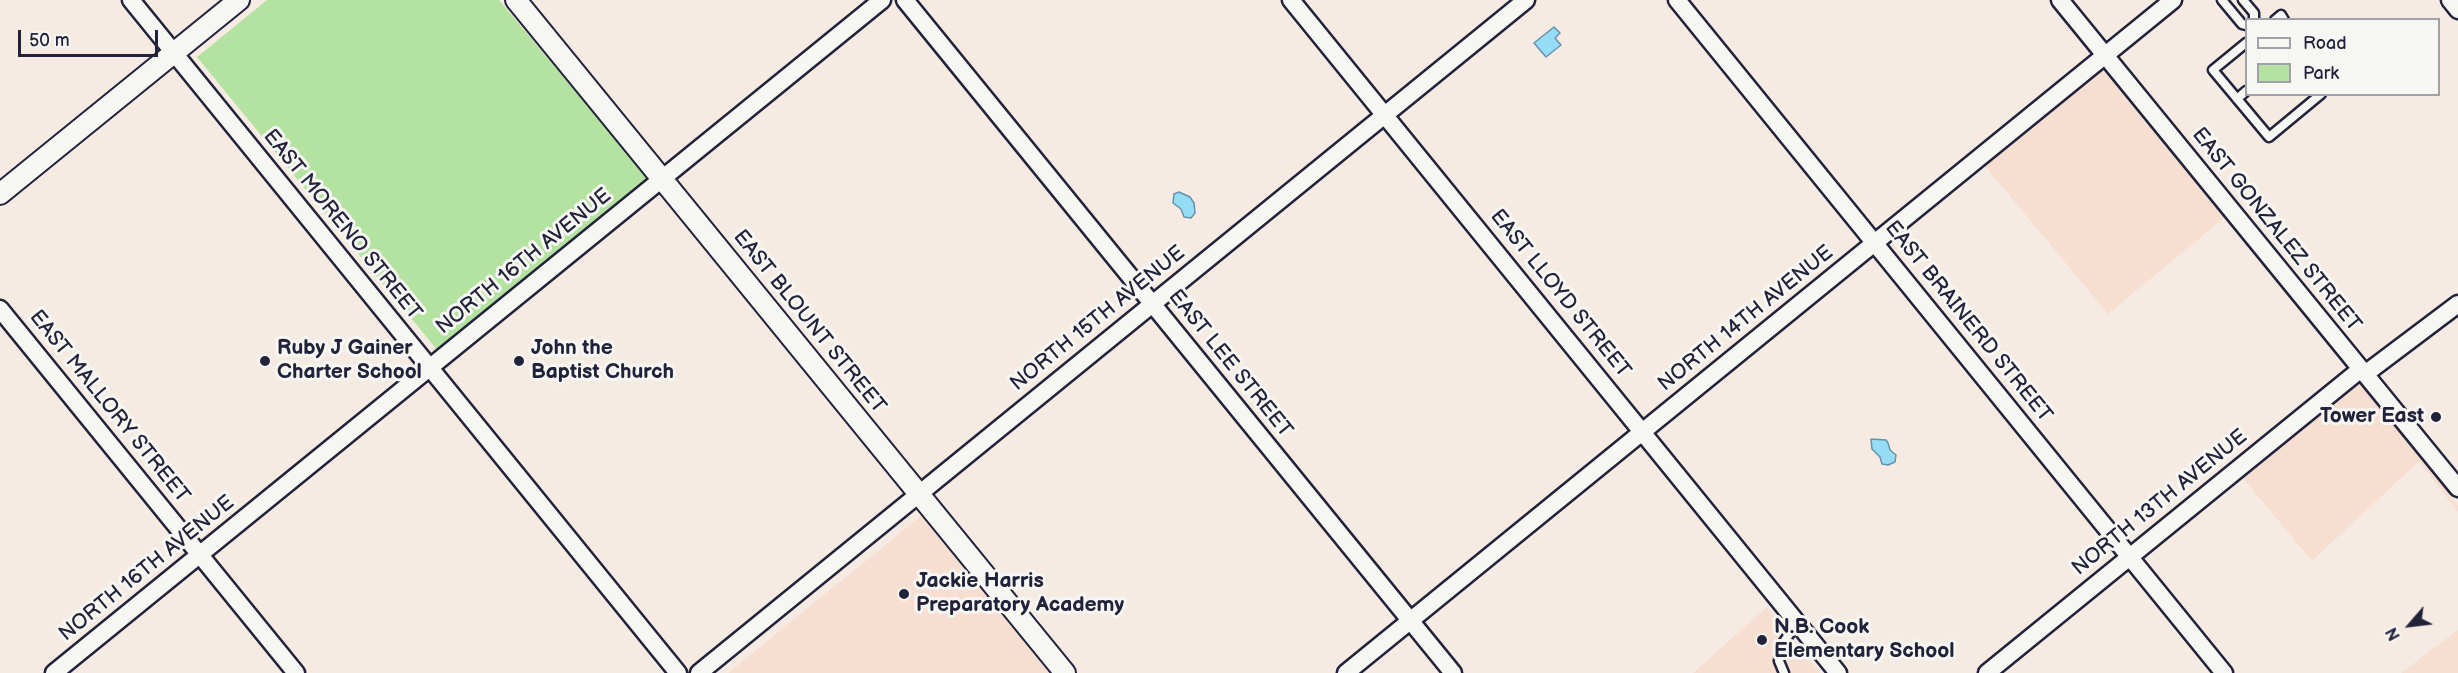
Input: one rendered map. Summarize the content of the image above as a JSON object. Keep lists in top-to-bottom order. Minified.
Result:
{"streets":{"street":["EAST MORENO STREET","EAST GONZALEZ STREET","NORTH 16TH AVENUE","EAST LLOYD STREET","NORTH 15TH AVENUE","NORTH 14TH AVENUE","EAST BLOUNT STREET","EAST BRAINERD STREET","EAST LEE STREET","EAST MALLORY STREET","NORTH 13TH AVENUE"]},"crossings":[["EAST MORENO STREET","NORTH 16TH AVENUE"],["EAST GONZALEZ STREET","NORTH 14TH AVENUE"],["EAST GONZALEZ STREET","NORTH 13TH AVENUE"],["NORTH 16TH AVENUE","EAST BLOUNT STREET"],["NORTH 16TH AVENUE","EAST MALLORY STREET"],["EAST LLOYD STREET","NORTH 15TH AVENUE"],["EAST LLOYD STREET","NORTH 14TH AVENUE"],["NORTH 15TH AVENUE","EAST BLOUNT STREET"],["NORTH 15TH AVENUE","EAST LEE STREET"],["NORTH 14TH AVENUE","EAST BRAINERD STREET"],["NORTH 14TH AVENUE","EAST LEE STREET"],["EAST BRAINERD STREET","NORTH 13TH AVENUE"]],"places":["Ruby J Gainer Charter School","John the Baptist Church","Tower East","Jackie Harris Preparatory Academy","N.B. Cook Elementary School"],"legend":["Road","Park"],"scale_bar":"50 m","north":"bottom left"}
